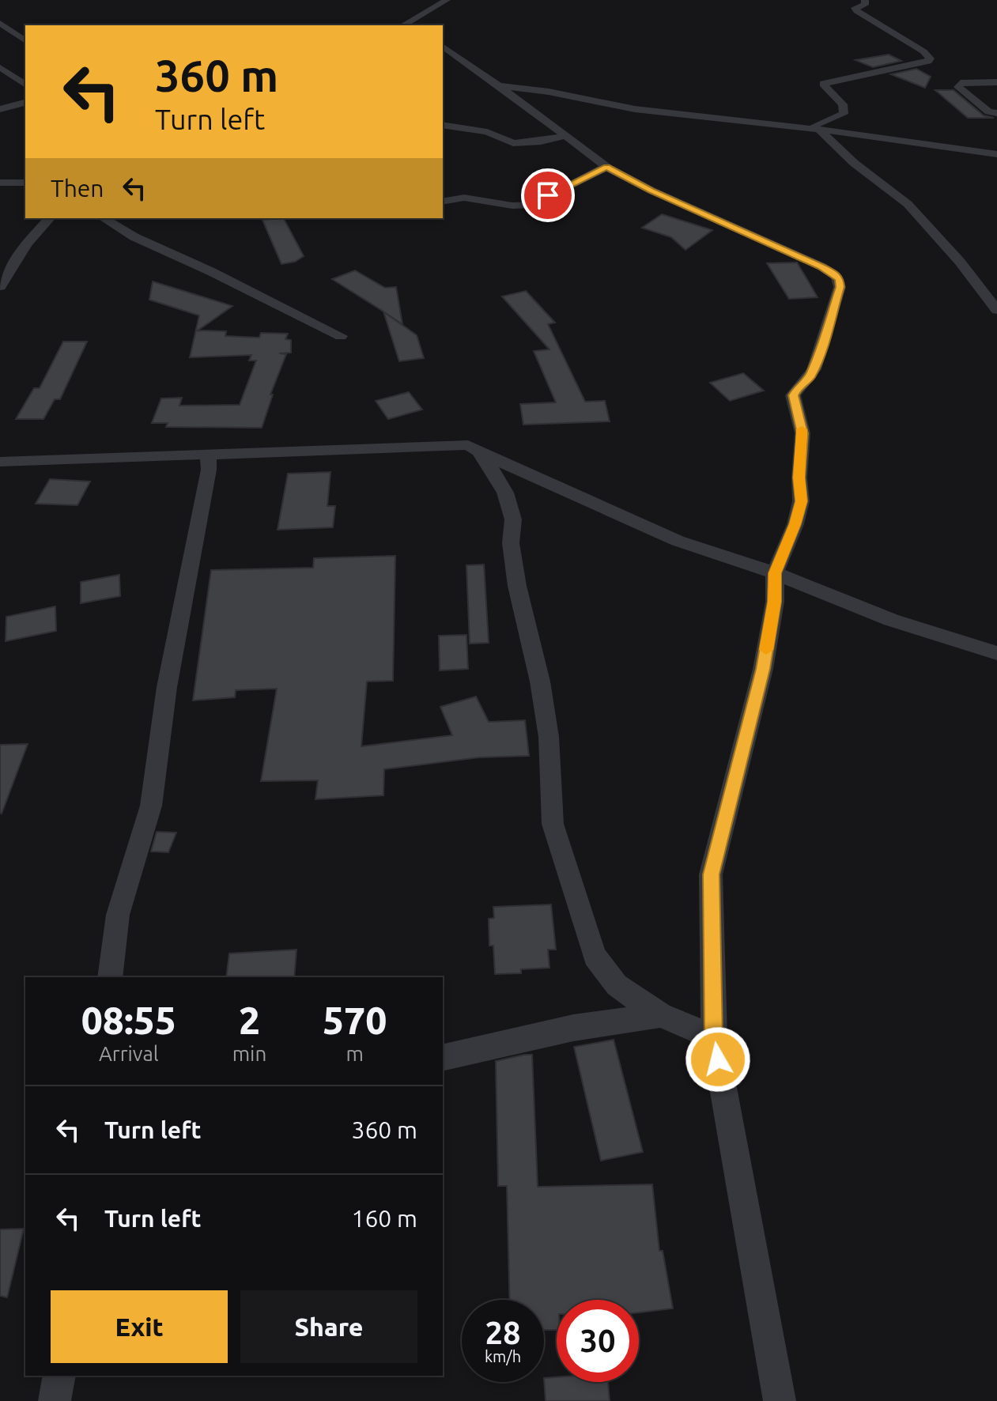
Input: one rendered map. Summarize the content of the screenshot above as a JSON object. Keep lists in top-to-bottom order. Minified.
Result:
{"page":{"turn":["360 m","Turn left"],"then":"Then","eta":["08:55","Arrival","2","min","570","m"],"list":[{"name":"Turn left","value":"360 m"},{"name":"Turn left","value":"160 m"}],"buttons":["Exit","Share"],"speed":"28 km/h","limit":"30"}}
